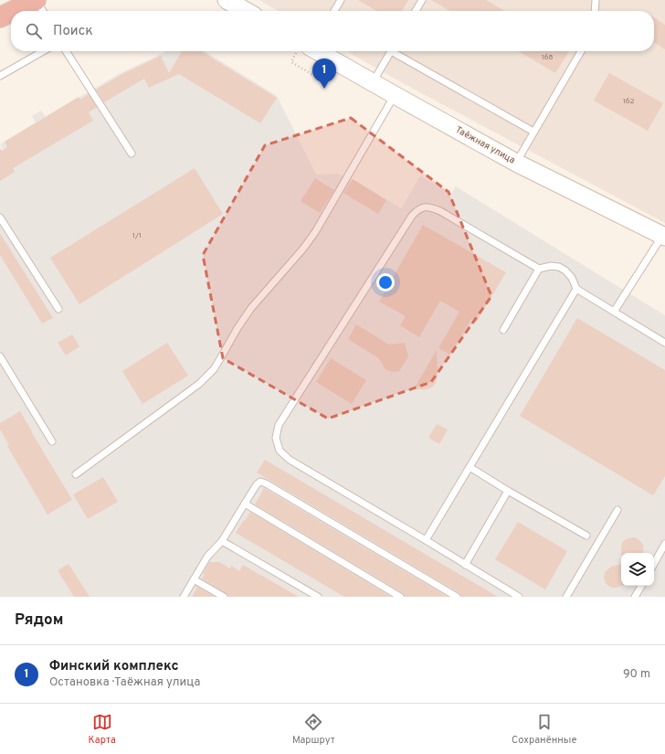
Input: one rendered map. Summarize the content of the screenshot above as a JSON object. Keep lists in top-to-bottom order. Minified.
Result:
{"streets":{"street":["Таёжная улица"]},"house_numbers":["168","162","1/1"],"page":{"search":"Поиск","pins":"1","heading":"Рядом","list":[{"mark":"1","name":"Финский комплекс","note":"Остановка · Таёжная улица","value":"90 m"}],"nav":["Карта","Маршрут","Сохранённые"]}}
